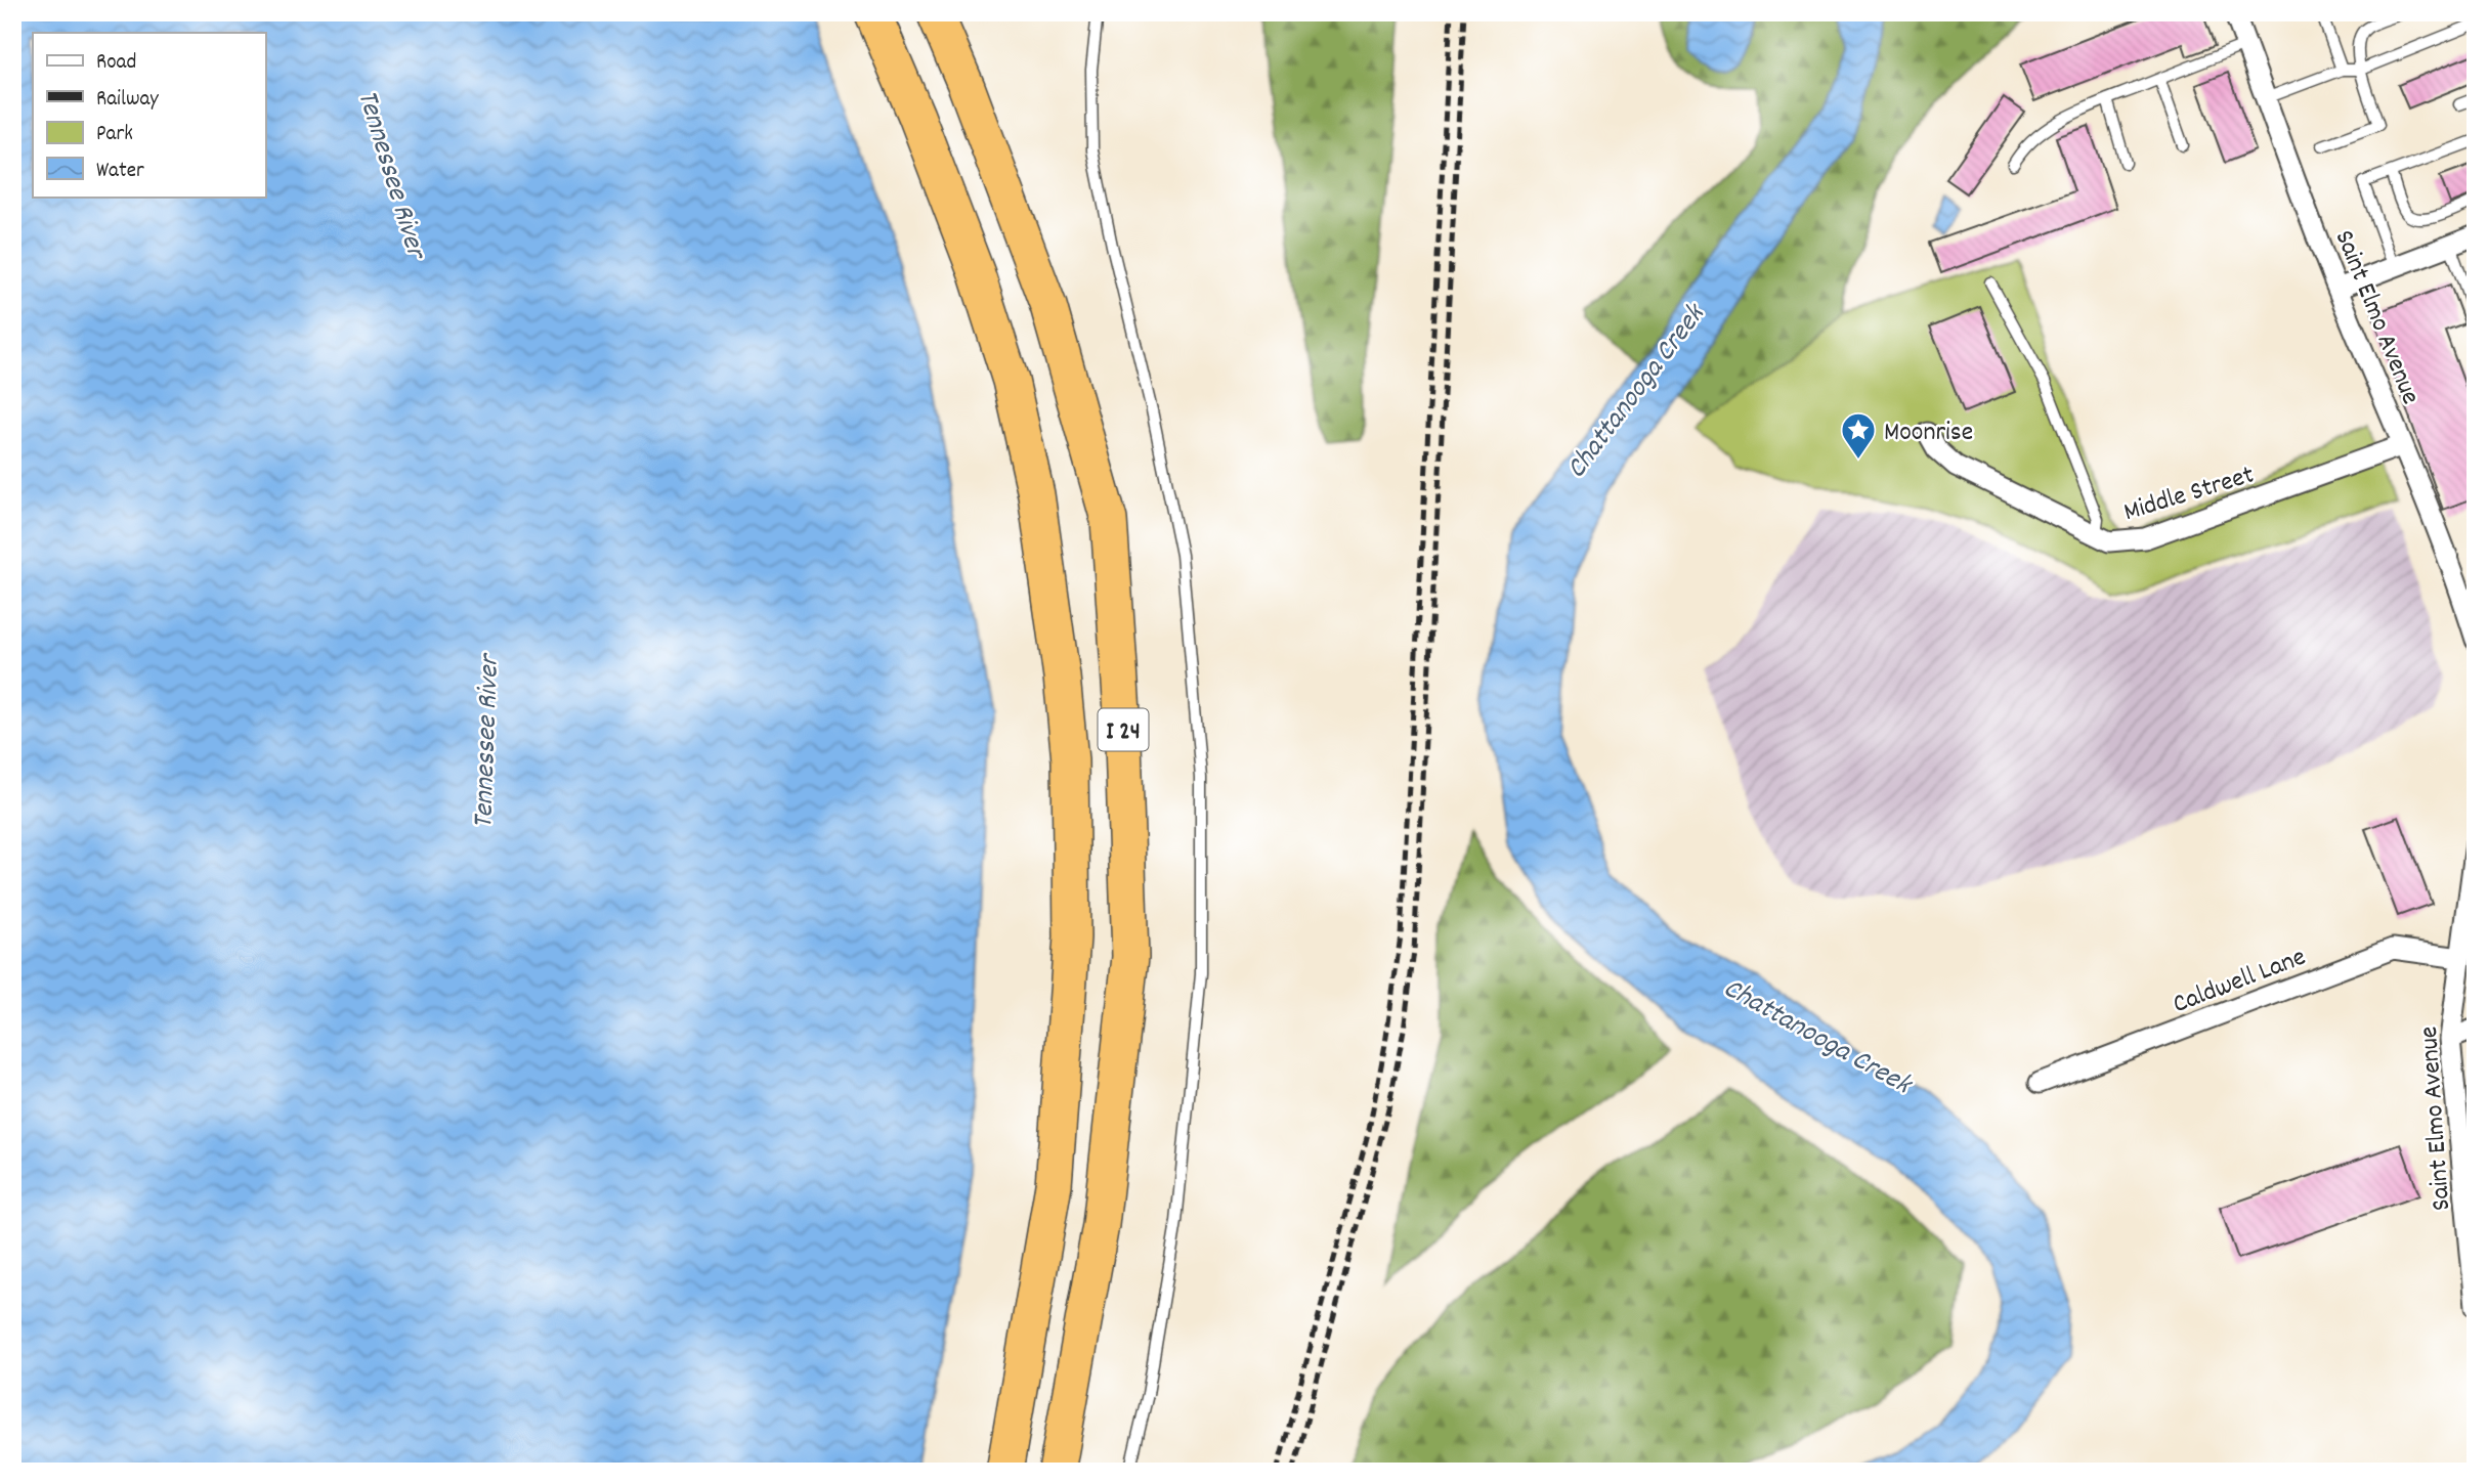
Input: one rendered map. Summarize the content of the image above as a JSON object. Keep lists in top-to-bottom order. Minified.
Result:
{"streets":{"highway":["I 24"],"street":["Saint Elmo Avenue","Middle Street","Caldwell Lane"]},"crossings":[["Saint Elmo Avenue","Middle Street"],["Saint Elmo Avenue","Caldwell Lane"]],"water":["Tennessee River","Chattanooga Creek"],"places":{"place":["Moonrise"]},"legend":["Road","Railway","Park","Water"]}
